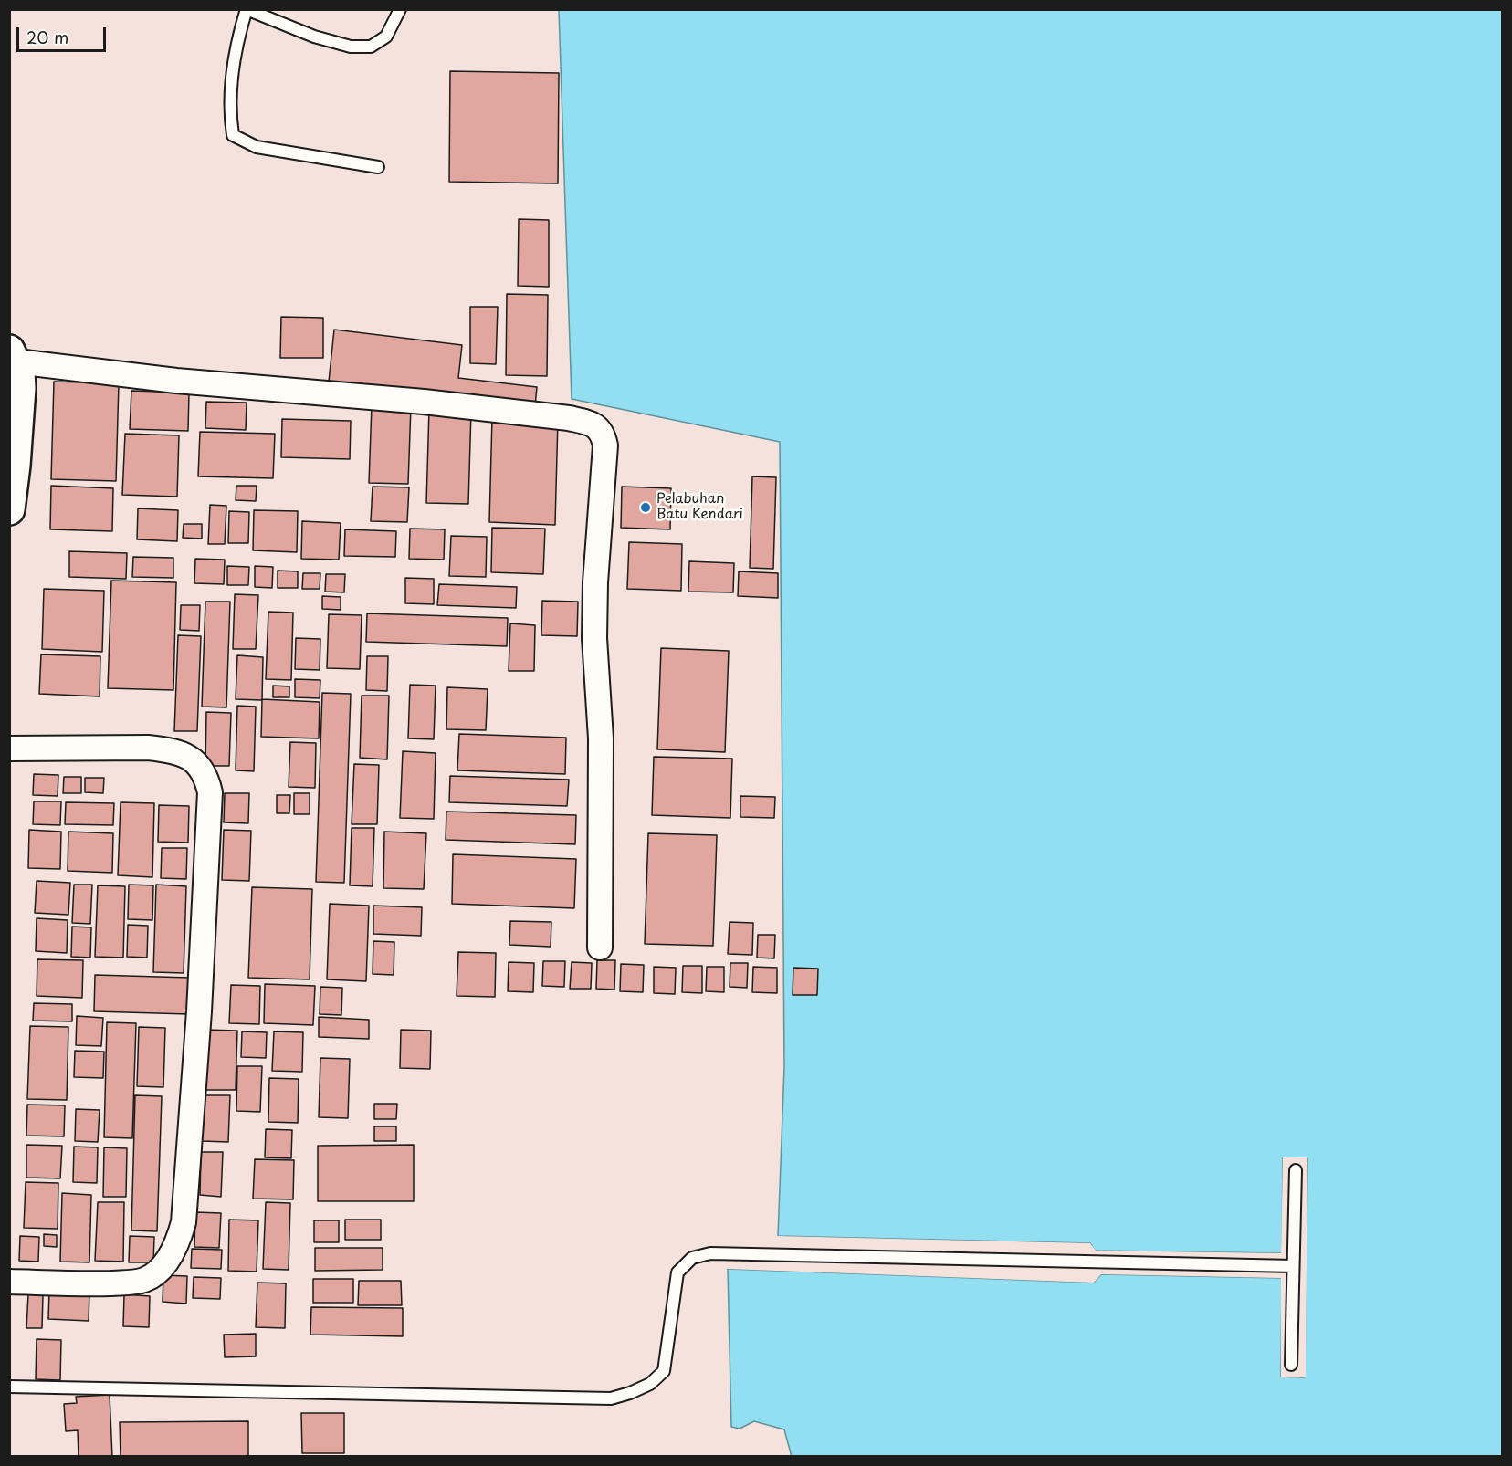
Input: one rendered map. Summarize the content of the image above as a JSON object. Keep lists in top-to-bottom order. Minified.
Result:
{"places":["Pelabuhan Batu Kendari"],"scale_bar":"20 m"}
